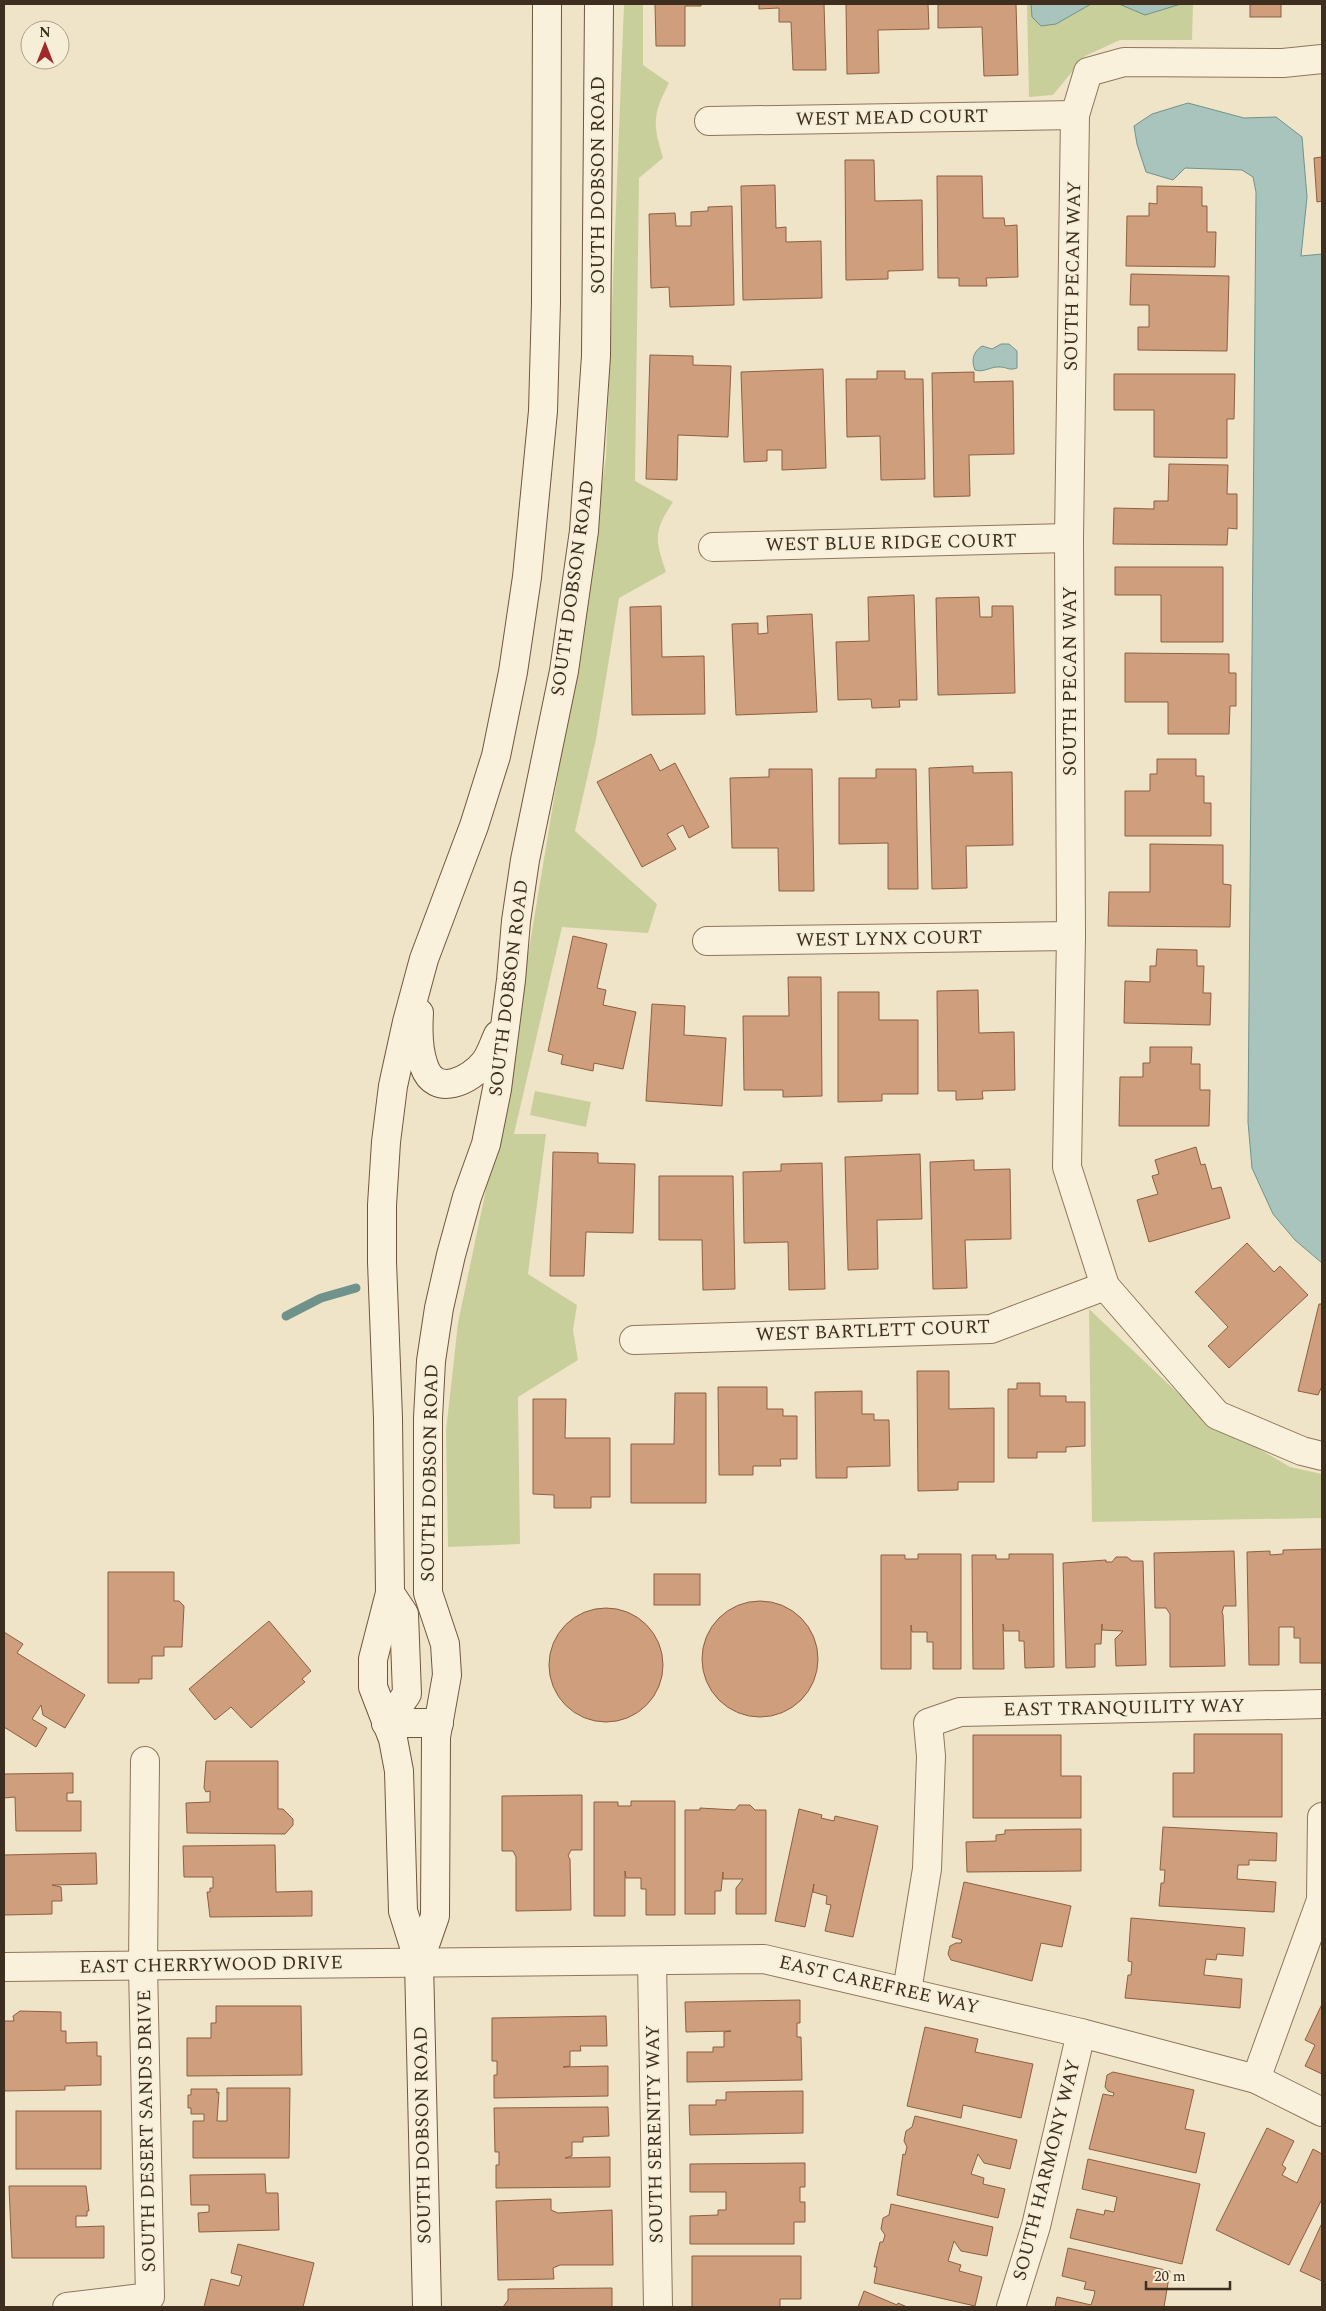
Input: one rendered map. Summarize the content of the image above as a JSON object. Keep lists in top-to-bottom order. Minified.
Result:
{"streets":{"street":["WEST MEAD COURT","SOUTH DOBSON ROAD","SOUTH PECAN WAY","WEST BLUE RIDGE COURT","WEST LYNX COURT","WEST BARTLETT COURT","EAST TRANQUILITY WAY","EAST CHERRYWOOD DRIVE","EAST CAREFREE WAY","SOUTH DESERT SANDS DRIVE","SOUTH SERENITY WAY","SOUTH HARMONY WAY"]},"crossings":[["WEST MEAD COURT","SOUTH PECAN WAY"],["SOUTH DOBSON ROAD","EAST CHERRYWOOD DRIVE"],["SOUTH DOBSON ROAD","EAST CAREFREE WAY"],["SOUTH PECAN WAY","WEST BLUE RIDGE COURT"],["SOUTH PECAN WAY","WEST LYNX COURT"],["SOUTH PECAN WAY","WEST BARTLETT COURT"],["EAST TRANQUILITY WAY","EAST CAREFREE WAY"],["EAST CHERRYWOOD DRIVE","EAST CAREFREE WAY"],["EAST CHERRYWOOD DRIVE","SOUTH DESERT SANDS DRIVE"],["EAST CAREFREE WAY","SOUTH SERENITY WAY"],["EAST CAREFREE WAY","SOUTH HARMONY WAY"]],"scale_bar":"20 m","north":"top"}
